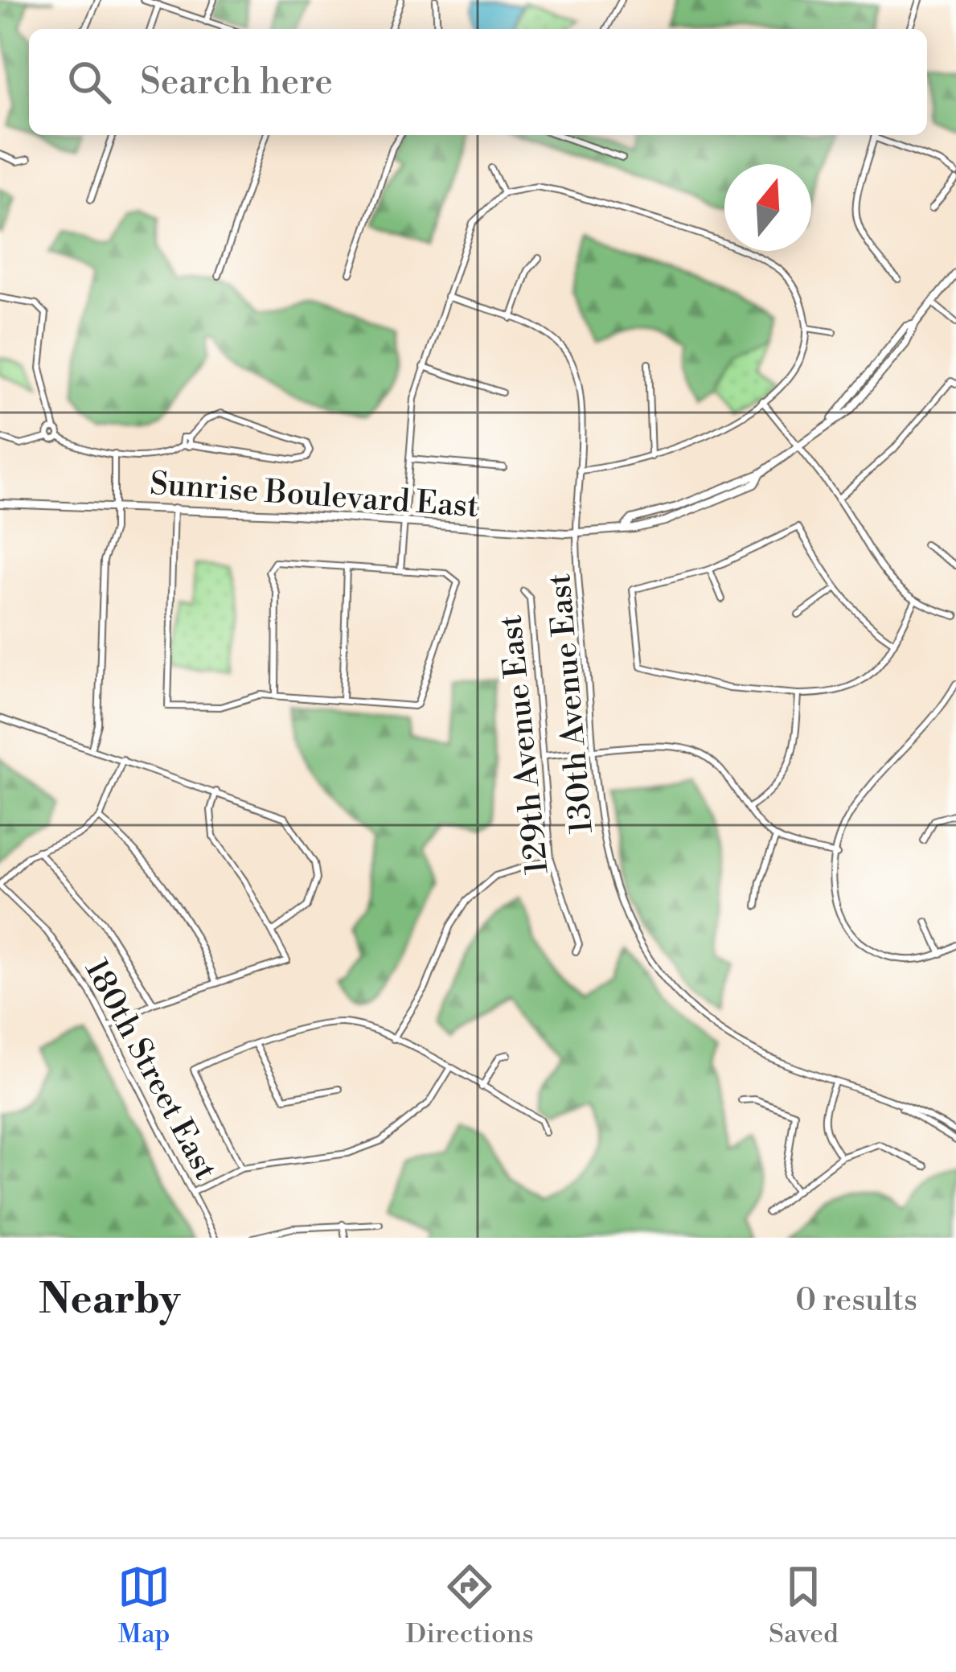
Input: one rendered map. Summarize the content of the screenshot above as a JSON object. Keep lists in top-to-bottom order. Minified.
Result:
{"streets":{"street":["Sunrise Boulevard East","130th Avenue East","129th Avenue East","180th Street East"]},"crossings":[["Sunrise Boulevard East","130th Avenue East"]],"north":"top","page":{"search":"Search here","heading":["Nearby","0 results"],"nav":["Map","Directions","Saved"]}}
